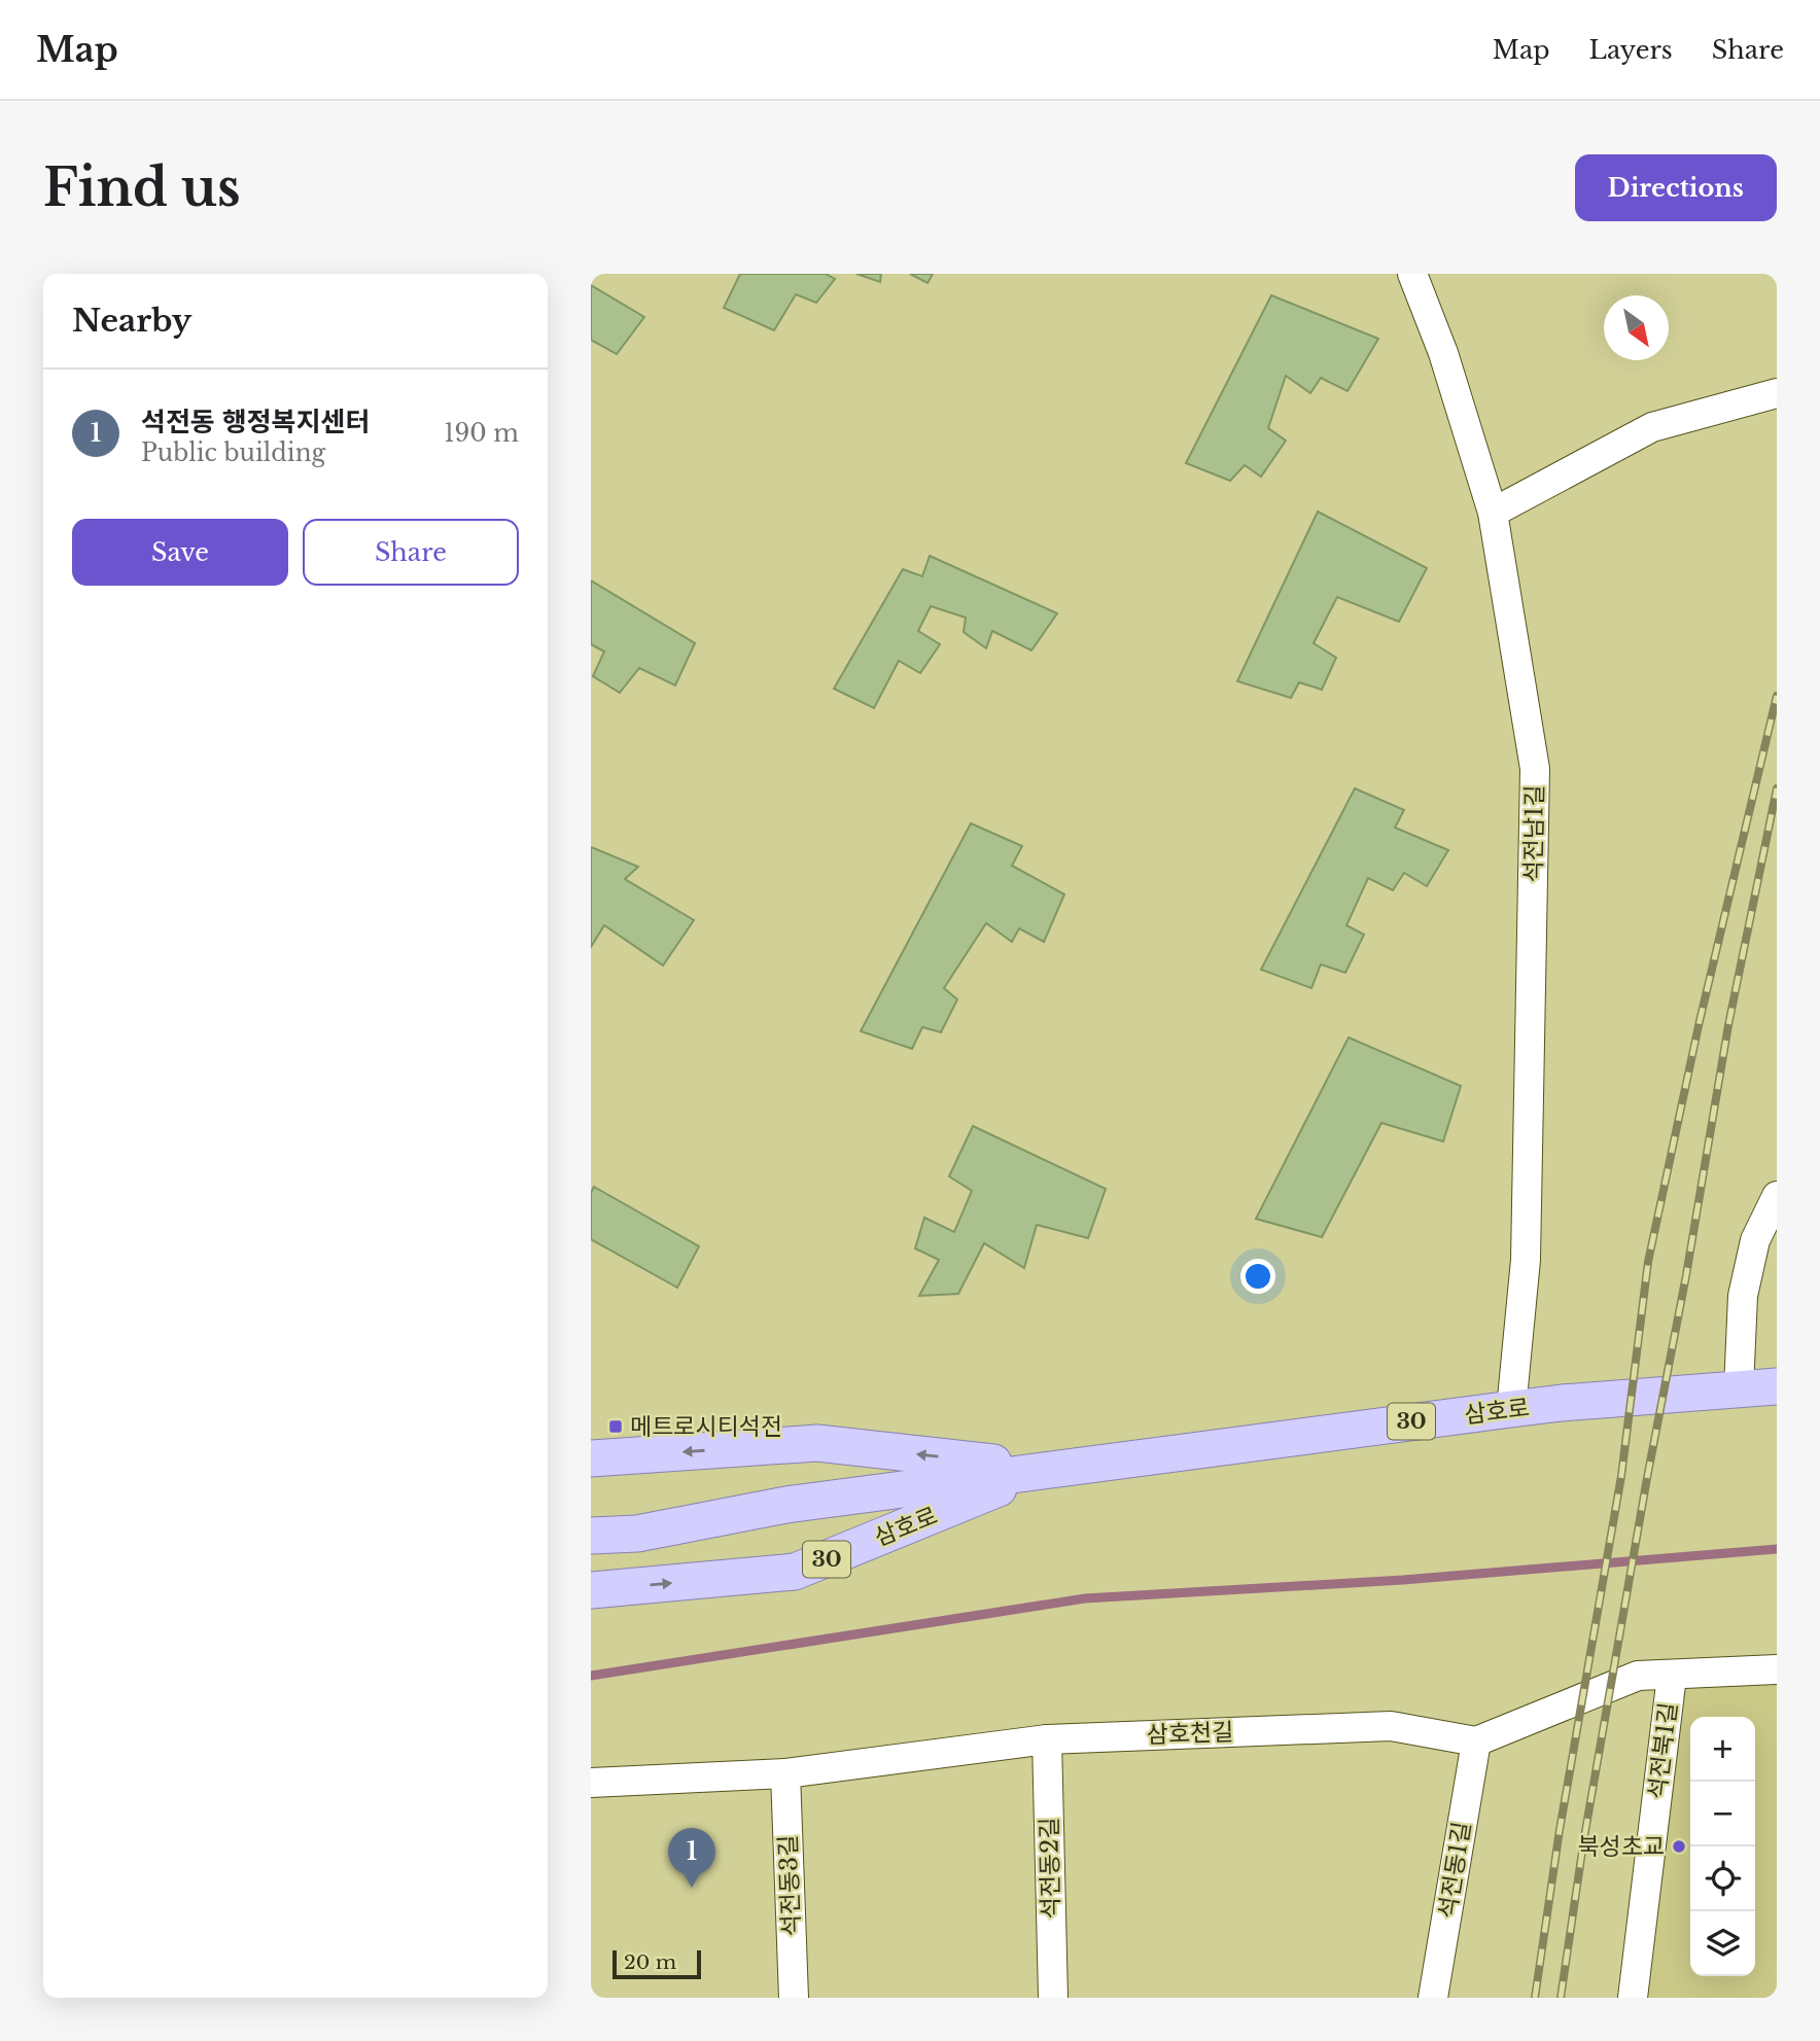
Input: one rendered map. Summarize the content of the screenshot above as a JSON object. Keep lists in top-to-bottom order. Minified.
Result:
{"streets":{"main road":["삼호로","30"],"street":["석전남1길","삼호천길","석전북1길","석전동2길","석전동1길","석전동3길"]},"crossings":[["석전남1길","삼호로"],["삼호천길","석전동2길"],["삼호천길","석전동1길"],["삼호천길","석전동3길"]],"places":{"transit":["메트로시티석전"],"other":["북성초교"]},"scale_bar":"20 m","north":"bottom right","page":{"header":"Map","nav":["Map","Layers","Share"],"buttons":["Directions",["Save","Share"]],"title":"Find us","heading":"Nearby","list":[{"mark":"1","name":"석전동 행정복지센터","note":"Public building","value":"190 m"}],"map_buttons":["+","−"],"pins":"1","scale":"20 m"}}
